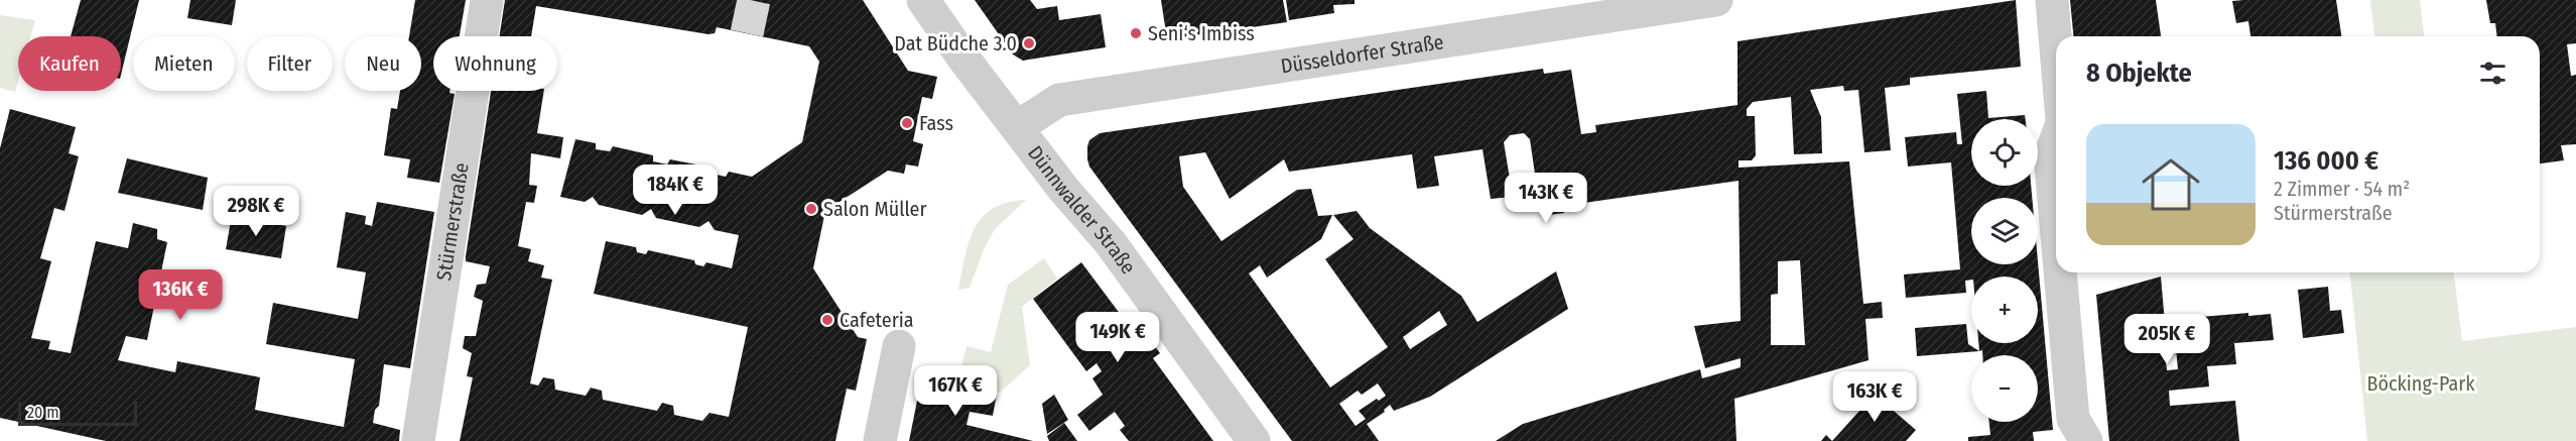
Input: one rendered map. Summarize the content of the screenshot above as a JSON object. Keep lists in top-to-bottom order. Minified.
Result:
{"streets":{"street":["Düsseldorfer Straße","Dünnwalder Straße","Stürmerstraße"]},"crossings":[["Düsseldorfer Straße","Dünnwalder Straße"]],"parks":["Böcking-Park"],"places":["Seni‘s Imbiss","Dat Büdche 3.0","Fass","Salon Müller","Cafeteria"],"scale_bar":"20 m","page":{"chip":["Kaufen","Mieten","Filter","Neu","Wohnung"],"heading":"8 Objekte","list":[{"name":"136 000 €","note":"2 Zimmer · 54 m² · Stürmerstraße"}],"map_buttons":["+","−"],"price":["184K €","143K €","298K €","136K €","149K €","205K €","167K €","163K €"],"scale":"20 m"}}
